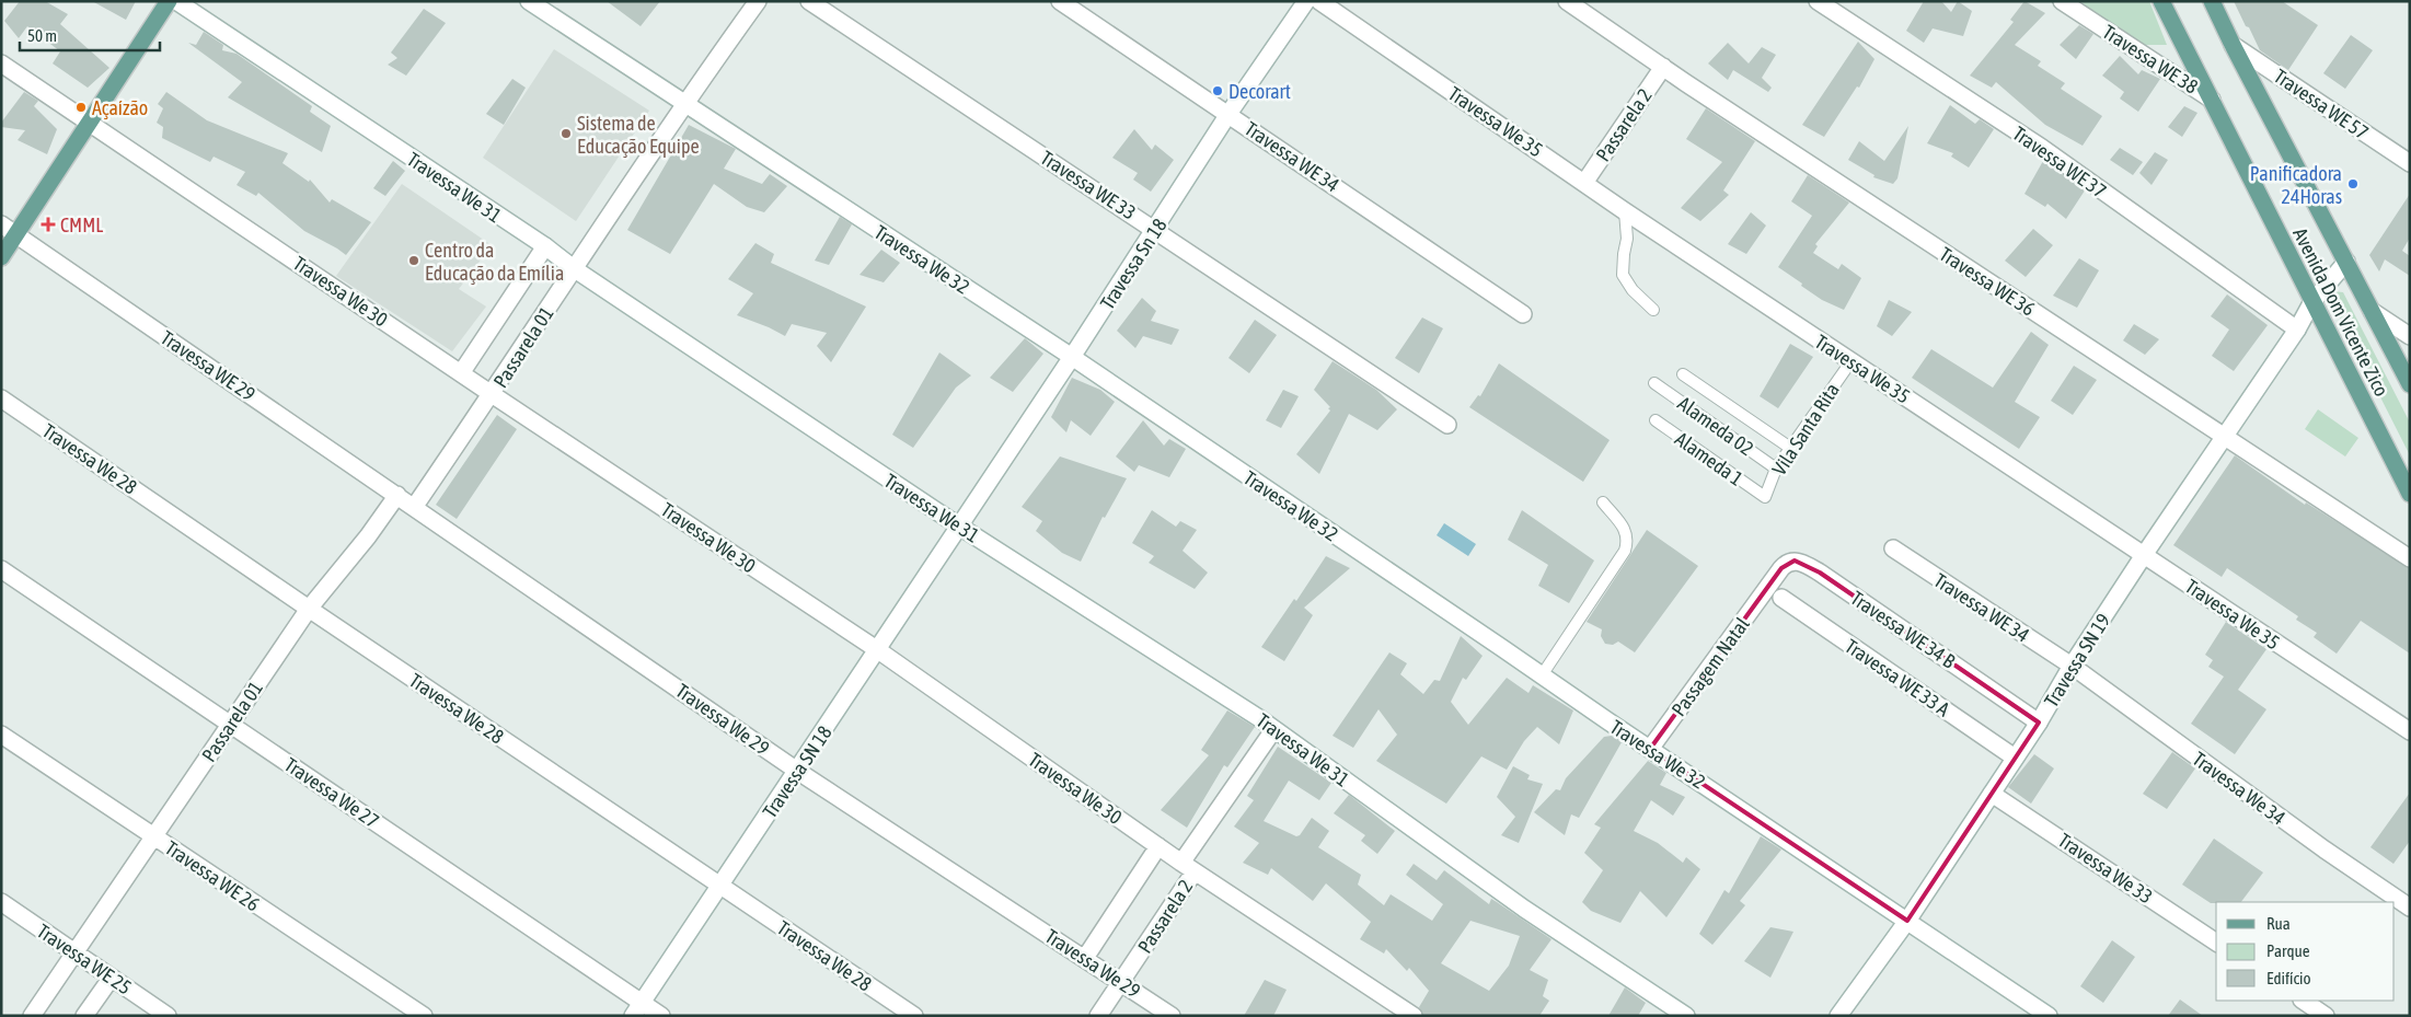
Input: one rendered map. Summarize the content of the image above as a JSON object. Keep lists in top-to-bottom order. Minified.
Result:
{"streets":{"main road":["Avenida Dom Vicente Zico"],"street":["Travessa WE 38","Travessa WE 57","Travessa We 35","Passarela 2","Travessa WE 34","Travessa WE 37","Travessa WE 33","Travessa We 31","Travessa We 32","Travessa Sn 18","Travessa WE 36","Travessa We 30","Passarela 01","Travessa WE 29","Travessa We 28","Travessa WE 34 B","Travessa SN 19","Passagem Natal","Travessa WE 33 A","Travessa We 29","Travessa SN 18","Travessa We 34","Travessa We 27","Travessa We 33","Travessa WE 26","Travessa WE 25"],"lane":["Alameda 02","Vila Santa Rita","Alameda 1"]},"crossings":[["Travessa WE 38","Avenida Dom Vicente Zico"],["Travessa WE 57","Avenida Dom Vicente Zico"],["Travessa We 35","Passarela 2"],["Travessa We 35","Vila Santa Rita"],["Travessa We 35","Travessa SN 19"],["Passarela 2","Travessa We 31"],["Passarela 2","Travessa WE 36"],["Passarela 2","Travessa We 30"],["Passarela 2","Travessa We 29"],["Travessa WE 34","Travessa Sn 18"],["Travessa WE 34","Travessa SN 19"],["Travessa WE 34","Travessa We 34"],["Travessa WE 37","Travessa SN 19"],["Travessa WE 33","Travessa Sn 18"],["Travessa We 31","Travessa Sn 18"],["Travessa We 31","Passarela 01"],["Travessa We 31","Travessa SN 18"],["Travessa We 32","Travessa Sn 18"],["Travessa We 32","Passarela 01"],["Travessa We 32","Travessa SN 19"],["Travessa We 32","Passagem Natal"],["Travessa Sn 18","Travessa SN 18"],["Travessa WE 36","Travessa SN 19"],["Travessa We 30","Passarela 01"],["Travessa We 30","Travessa SN 18"],["Avenida Dom Vicente Zico","Travessa SN 19"],["Passarela 01","Travessa WE 29"],["Passarela 01","Travessa We 28"],["Passarela 01","Travessa We 29"],["Passarela 01","Travessa We 27"],["Passarela 01","Travessa WE 26"],["Passarela 01","Travessa WE 25"],["Travessa WE 29","Travessa We 29"],["Alameda 02","Vila Santa Rita"],["Vila Santa Rita","Alameda 1"],["Travessa We 28","Travessa SN 18"],["Travessa WE 34 B","Travessa SN 19"],["Travessa WE 34 B","Passagem Natal"],["Travessa SN 19","Travessa WE 33 A"],["Travessa SN 19","Travessa We 34"],["Travessa SN 19","Travessa We 33"],["Travessa We 29","Travessa SN 18"],["Travessa SN 18","Travessa We 27"]],"places":{"other":["Decorart","Açaízão","Sistema de Educação Equipe","Panificadora 24Horas","Centro da Educação da Emília"],"health":["CMML"]},"legend":["Rua","Parque","Edifício"],"scale_bar":"50 m"}
